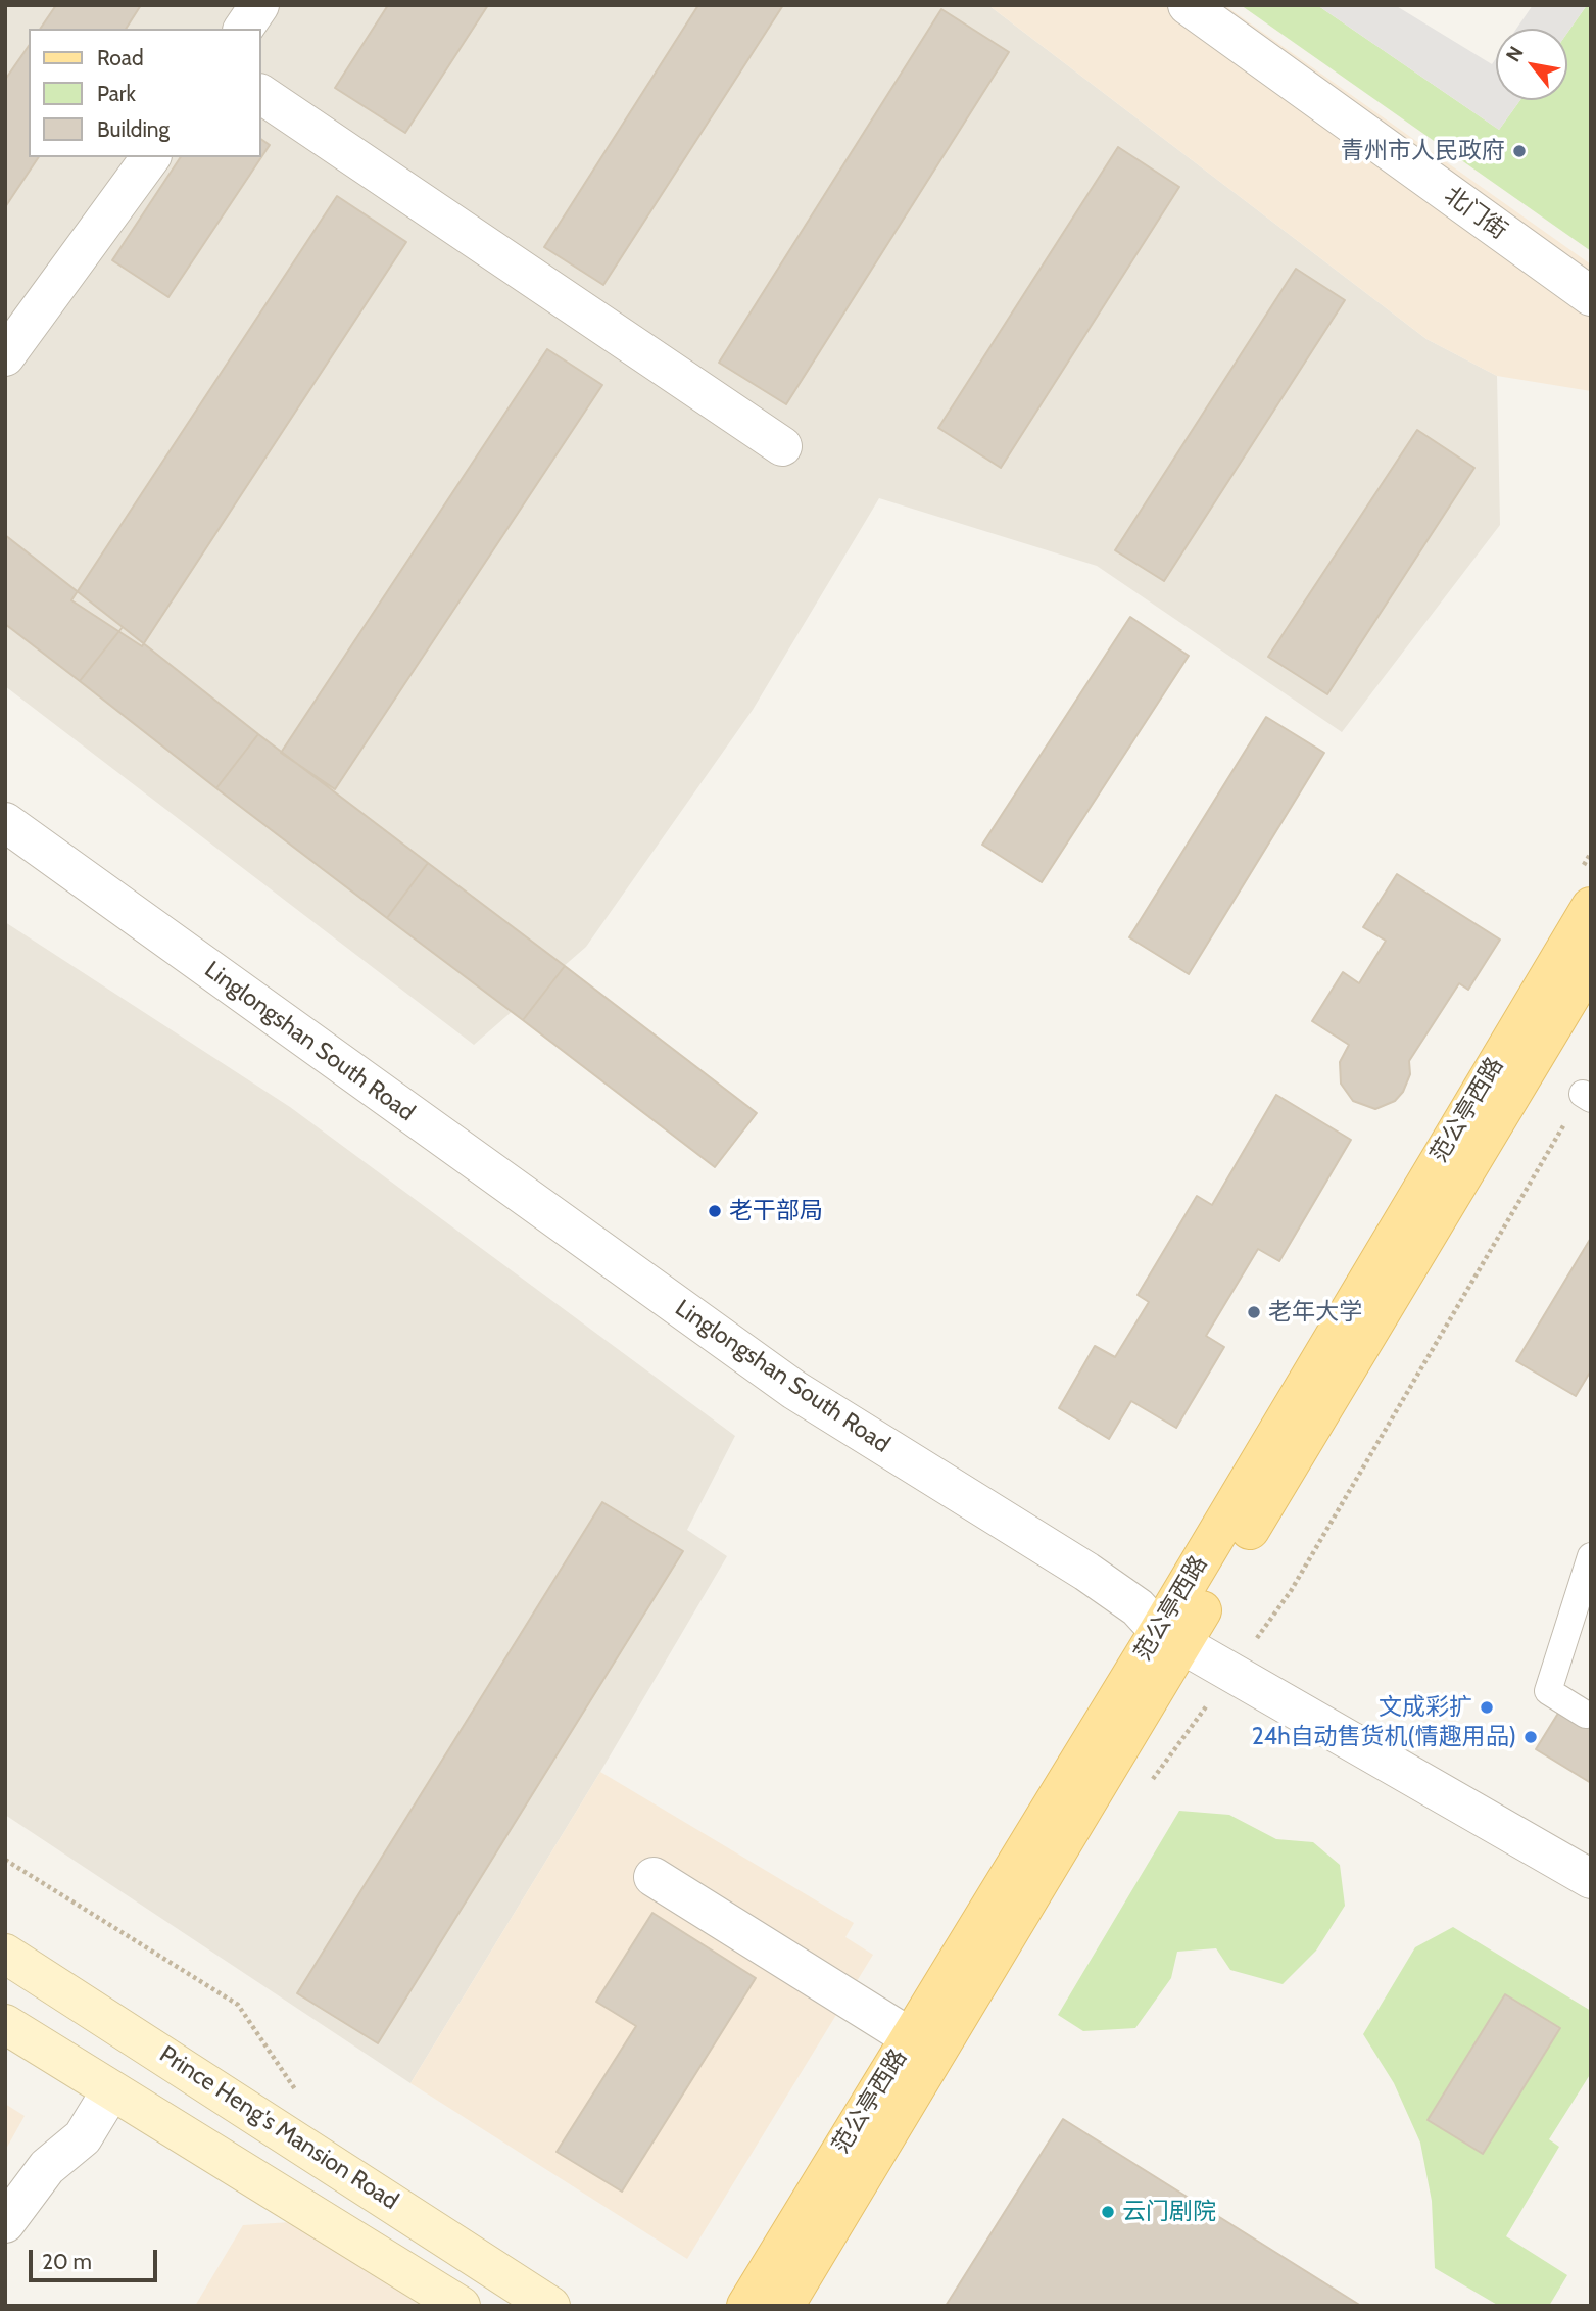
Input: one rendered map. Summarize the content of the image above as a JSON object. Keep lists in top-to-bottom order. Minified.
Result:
{"streets":{"main road":["范公亭西路","Prince Heng's Mansion Road"],"street":["北门街","Linglongshan South Road"]},"crossings":[["Linglongshan South Road","范公亭西路"]],"places":["青州市人民政府","老干部局","老年大学","文成彩扩","24h自动售货机(情趣用品)","云门剧院"],"legend":["Road","Park","Building"],"scale_bar":"20 m","north":"top left"}
